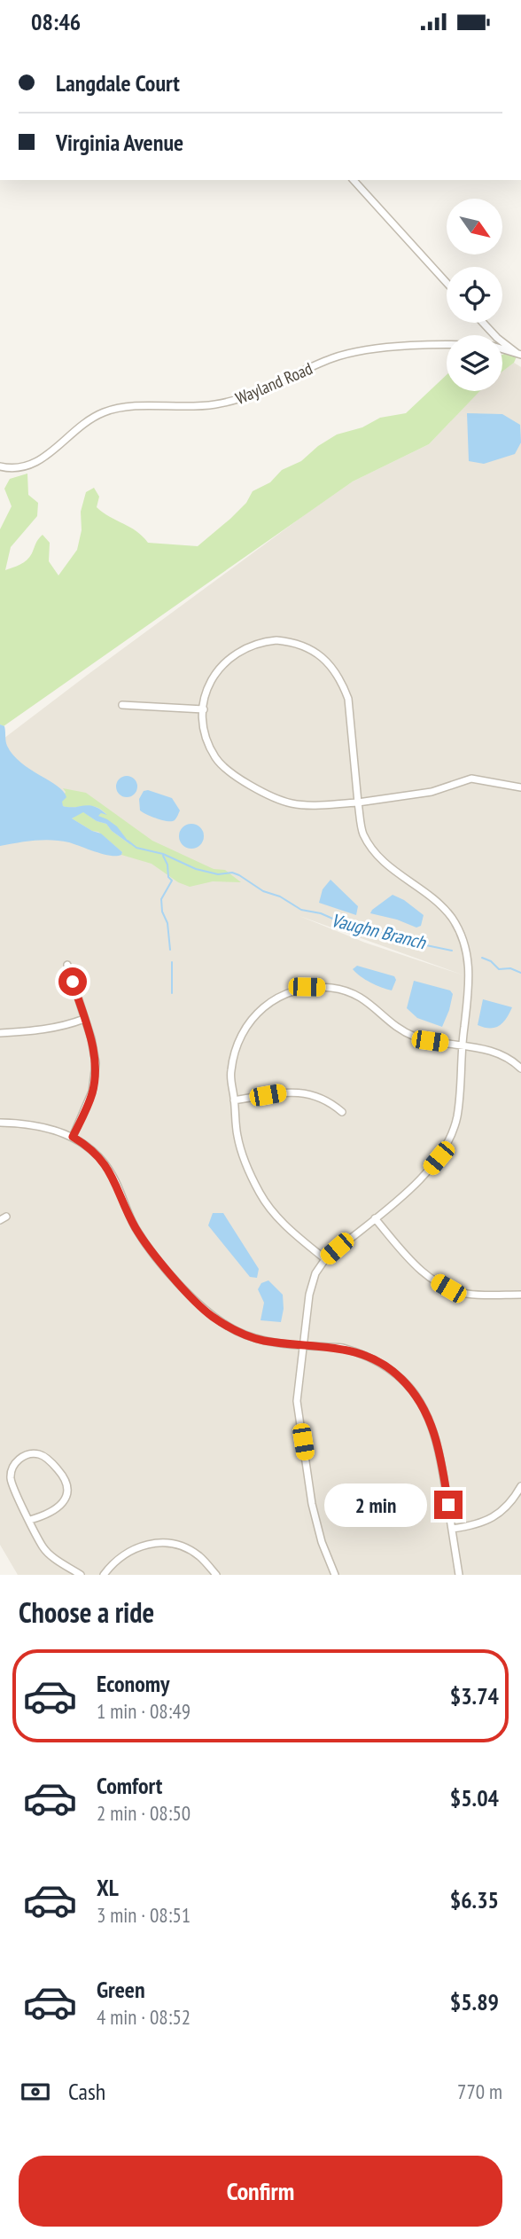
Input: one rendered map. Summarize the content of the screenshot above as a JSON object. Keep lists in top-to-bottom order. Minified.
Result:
{"streets":{"street":["Wayland Road"]},"water":["Vaughn Branch"],"north":"bottom right","page":{"status":"08:46","banner":["Langdale Court","Virginia Avenue"],"bubble":"2 min","heading":"Choose a ride","list":[{"name":"Economy","note":"1 min · 08:49","value":"$3.74"},{"name":"Comfort","note":"2 min · 08:50","value":"$5.04"},{"name":"XL","note":"3 min · 08:51","value":"$6.35"},{"name":"Green","note":"4 min · 08:52","value":"$5.89"}],"pay":["Cash","770 m"],"buttons":"Confirm"}}
